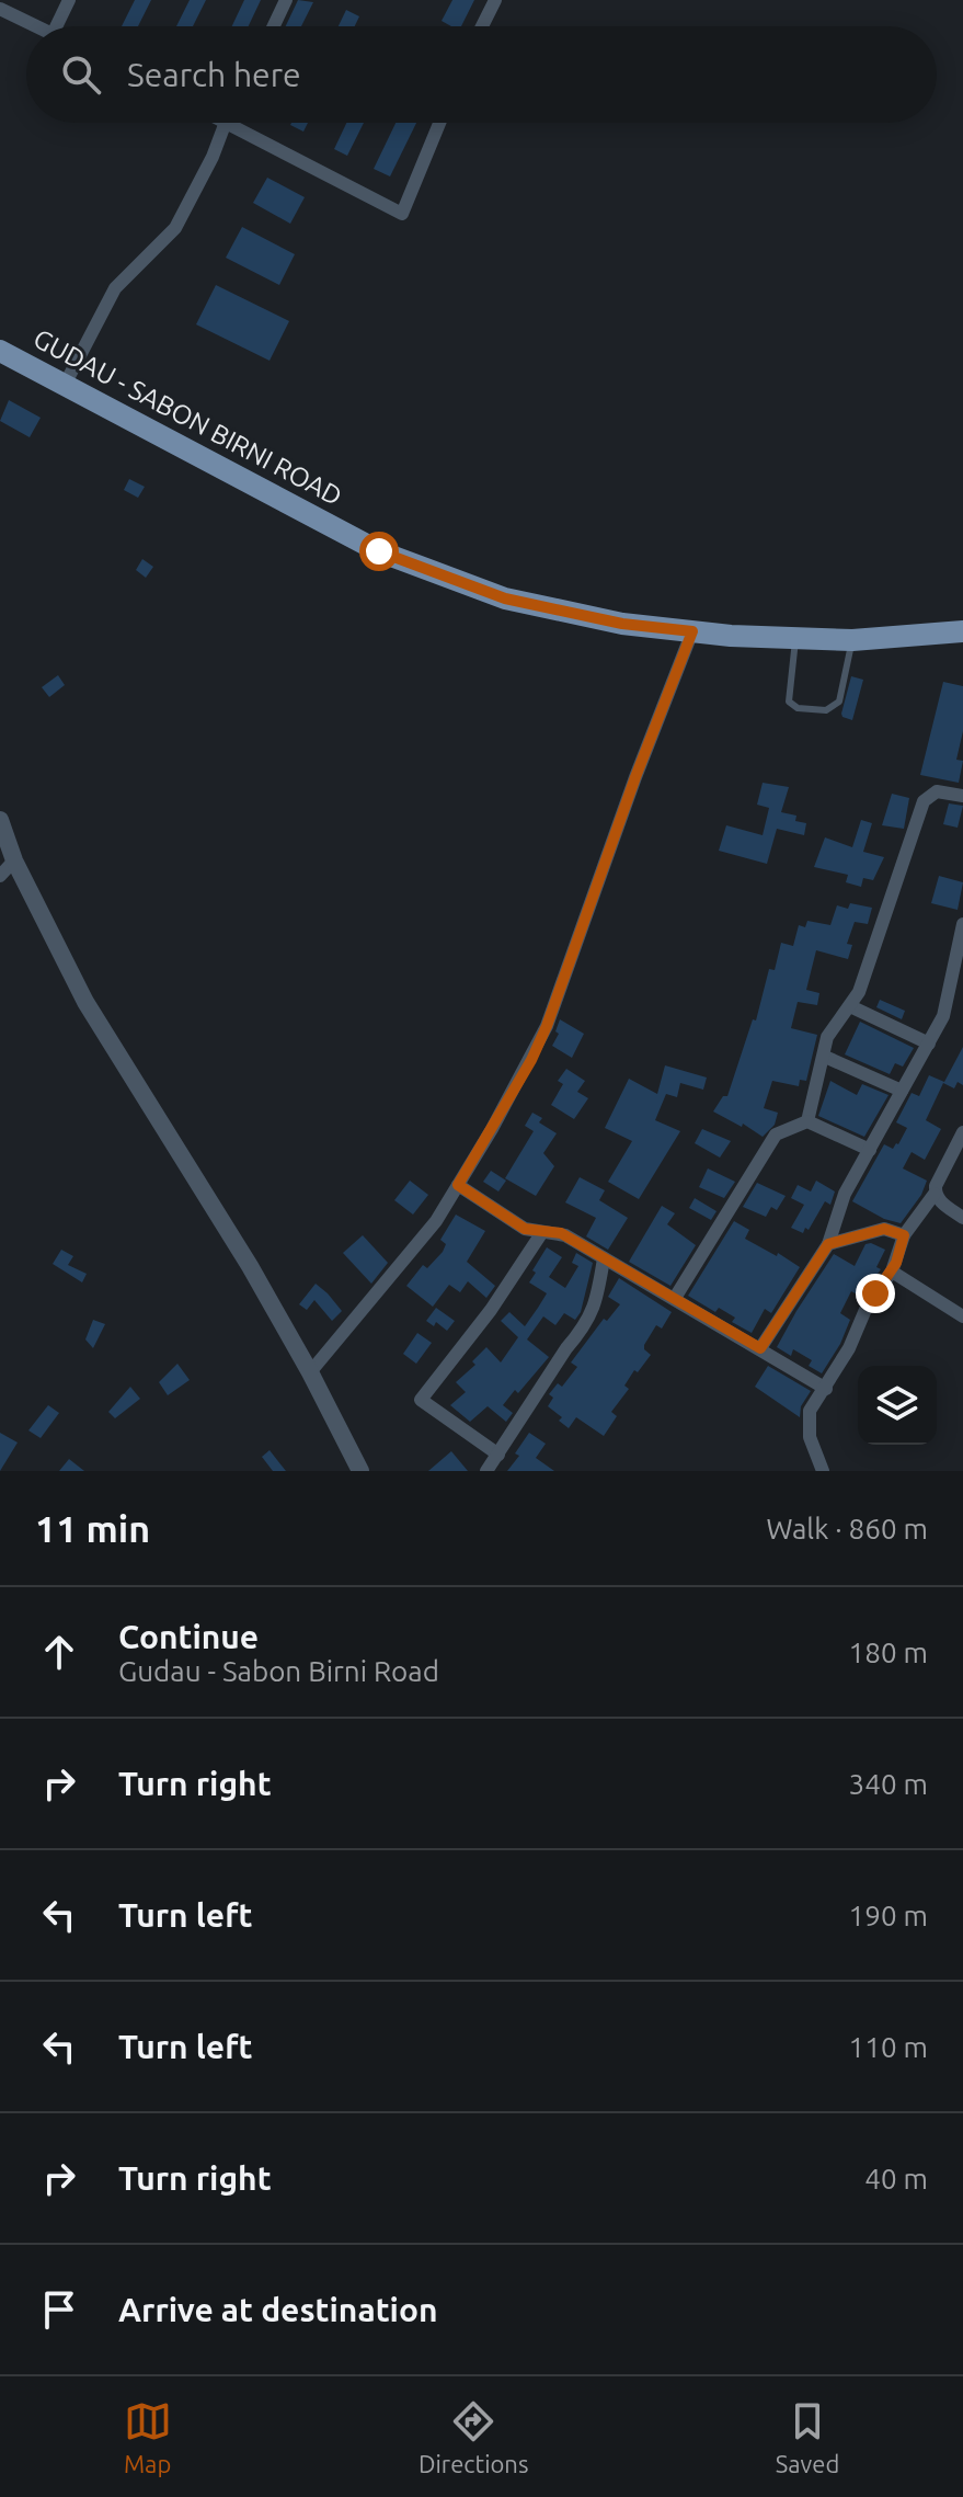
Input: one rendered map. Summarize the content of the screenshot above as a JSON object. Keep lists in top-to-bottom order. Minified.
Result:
{"streets":{"main road":["GUDAU - SABON BIRNI ROAD"]},"page":{"search":"Search here","heading":["11 min","Walk · 860 m"],"list":[["Continue","Gudau - Sabon Birni Road","180 m"],["Turn right","340 m"],["Turn left","190 m"],["Turn left","110 m"],["Turn right","40 m"],"Arrive at destination"],"nav":["Map","Directions","Saved"]}}
